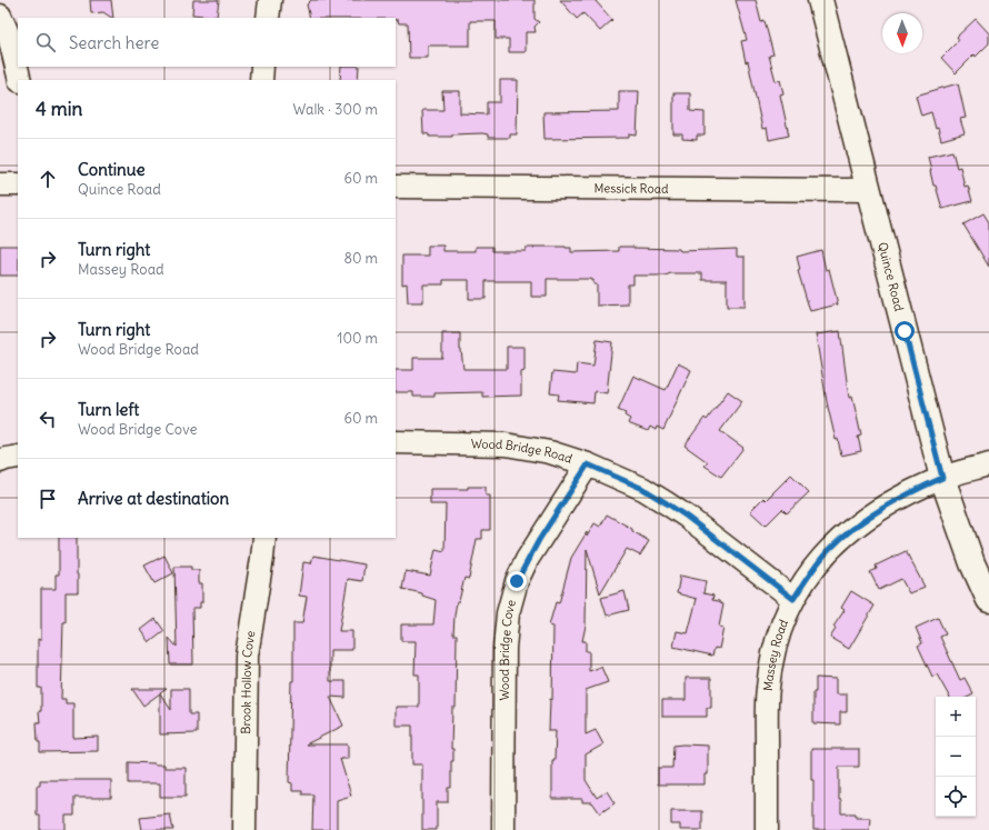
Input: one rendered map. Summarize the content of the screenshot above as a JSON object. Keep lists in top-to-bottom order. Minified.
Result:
{"streets":{"main road":["Quince Road"],"street":["Messick Road","Wood Bridge Road","Wood Bridge Cove","Massey Road","Brook Hollow Cove"]},"crossings":[["Messick Road","Quince Road"],["Quince Road","Massey Road"],["Wood Bridge Road","Wood Bridge Cove"],["Wood Bridge Road","Massey Road"]],"north":"bottom","page":{"search":"Search here","heading":["4 min","Walk · 300 m"],"list":[["Continue","Quince Road","60 m"],["Turn right","Massey Road","80 m"],["Turn right","Wood Bridge Road","100 m"],["Turn left","Wood Bridge Cove","60 m"],"Arrive at destination"],"map_buttons":["+","−"]}}
